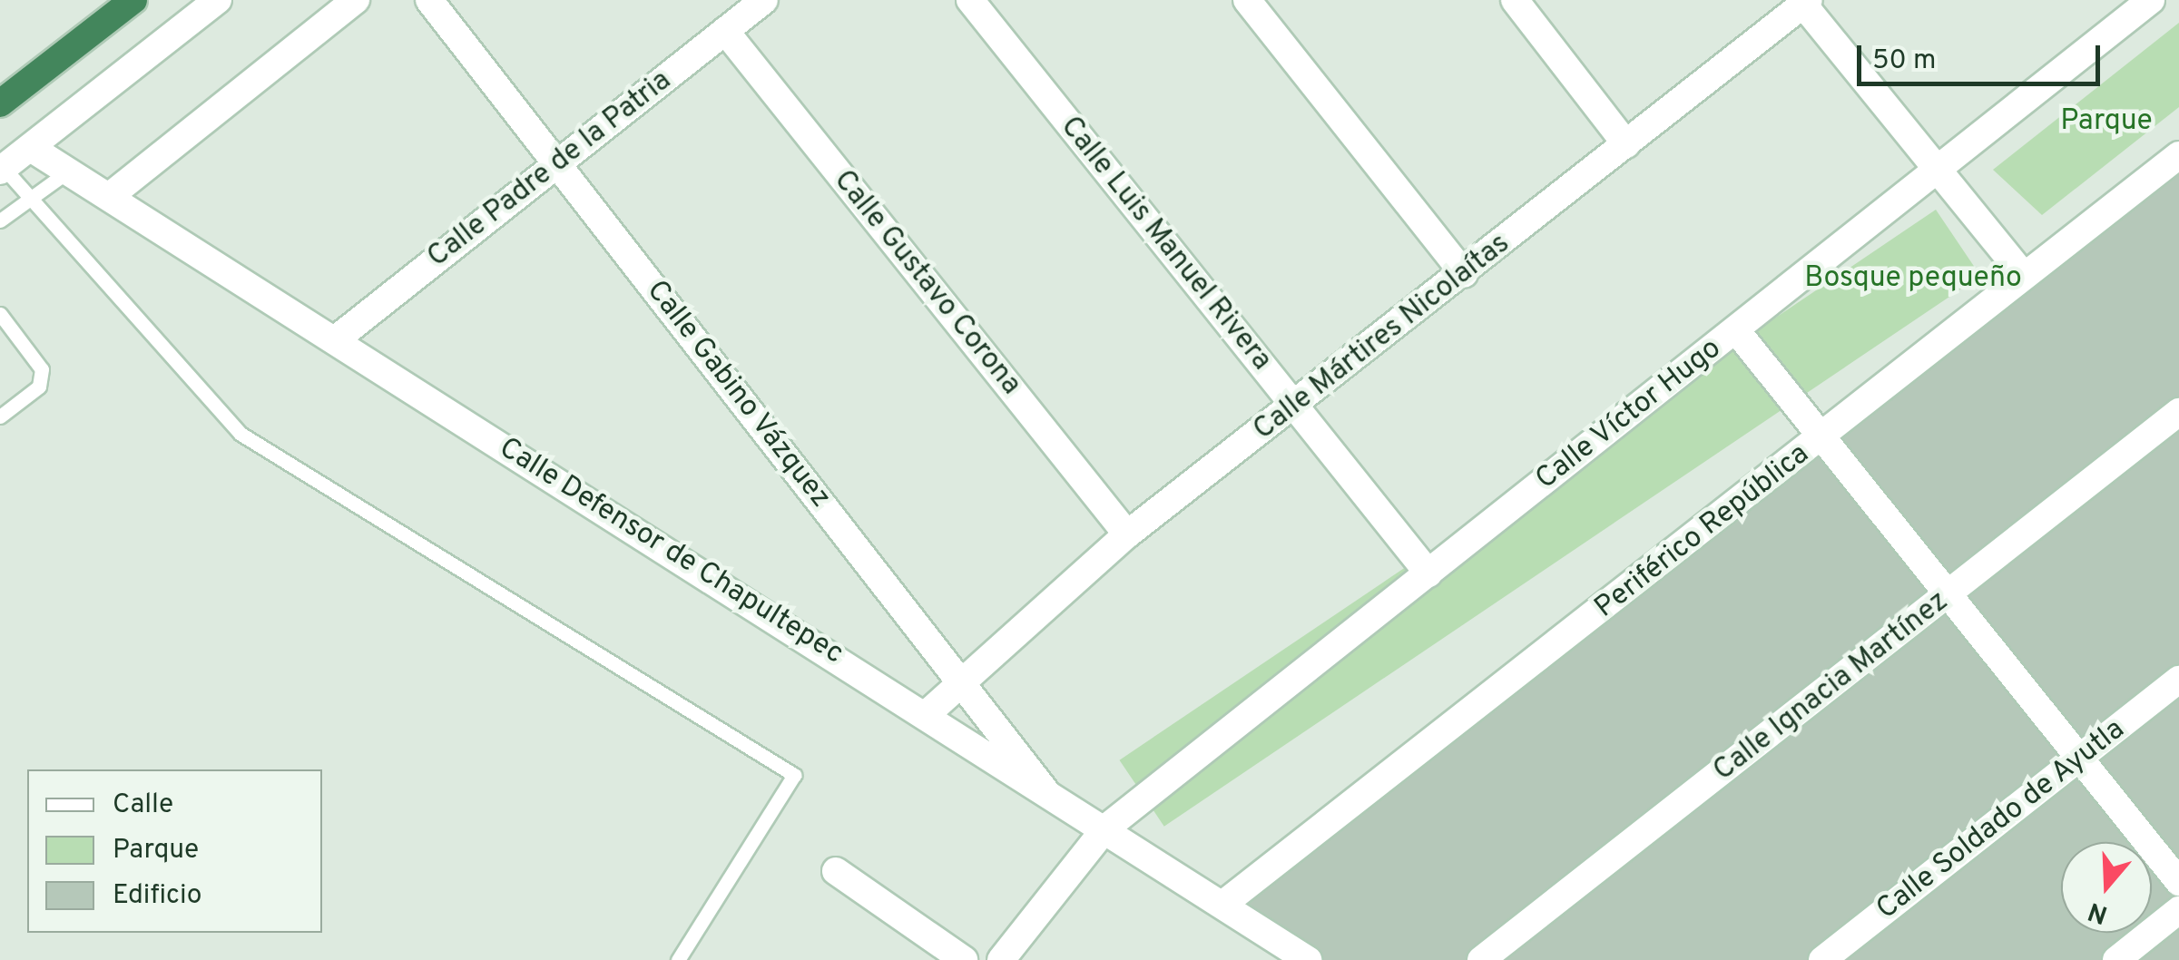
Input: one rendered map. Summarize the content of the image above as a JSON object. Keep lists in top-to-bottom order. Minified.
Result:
{"streets":{"street":["Calle Padre de la Patria","Calle Luis Manuel Rivera","Calle Gustavo Corona","Calle Mártires Nicolaítas","Calle Gabino Vázquez","Calle Víctor Hugo","Periférico República","Calle Defensor de Chapultepec","Calle Ignacia Martínez","Calle Soldado de Ayutla"]},"crossings":[["Calle Padre de la Patria","Calle Gustavo Corona"],["Calle Padre de la Patria","Calle Gabino Vázquez"],["Calle Padre de la Patria","Calle Defensor de Chapultepec"],["Calle Luis Manuel Rivera","Calle Mártires Nicolaítas"],["Calle Luis Manuel Rivera","Calle Víctor Hugo"],["Calle Gustavo Corona","Calle Mártires Nicolaítas"],["Calle Mártires Nicolaítas","Calle Gabino Vázquez"],["Calle Mártires Nicolaítas","Calle Defensor de Chapultepec"],["Calle Gabino Vázquez","Calle Defensor de Chapultepec"],["Calle Víctor Hugo","Calle Defensor de Chapultepec"],["Periférico República","Calle Defensor de Chapultepec"]],"parks":["Parque","Bosque pequeño"],"legend":["Calle","Parque","Edificio"],"scale_bar":"50 m","north":"bottom"}
